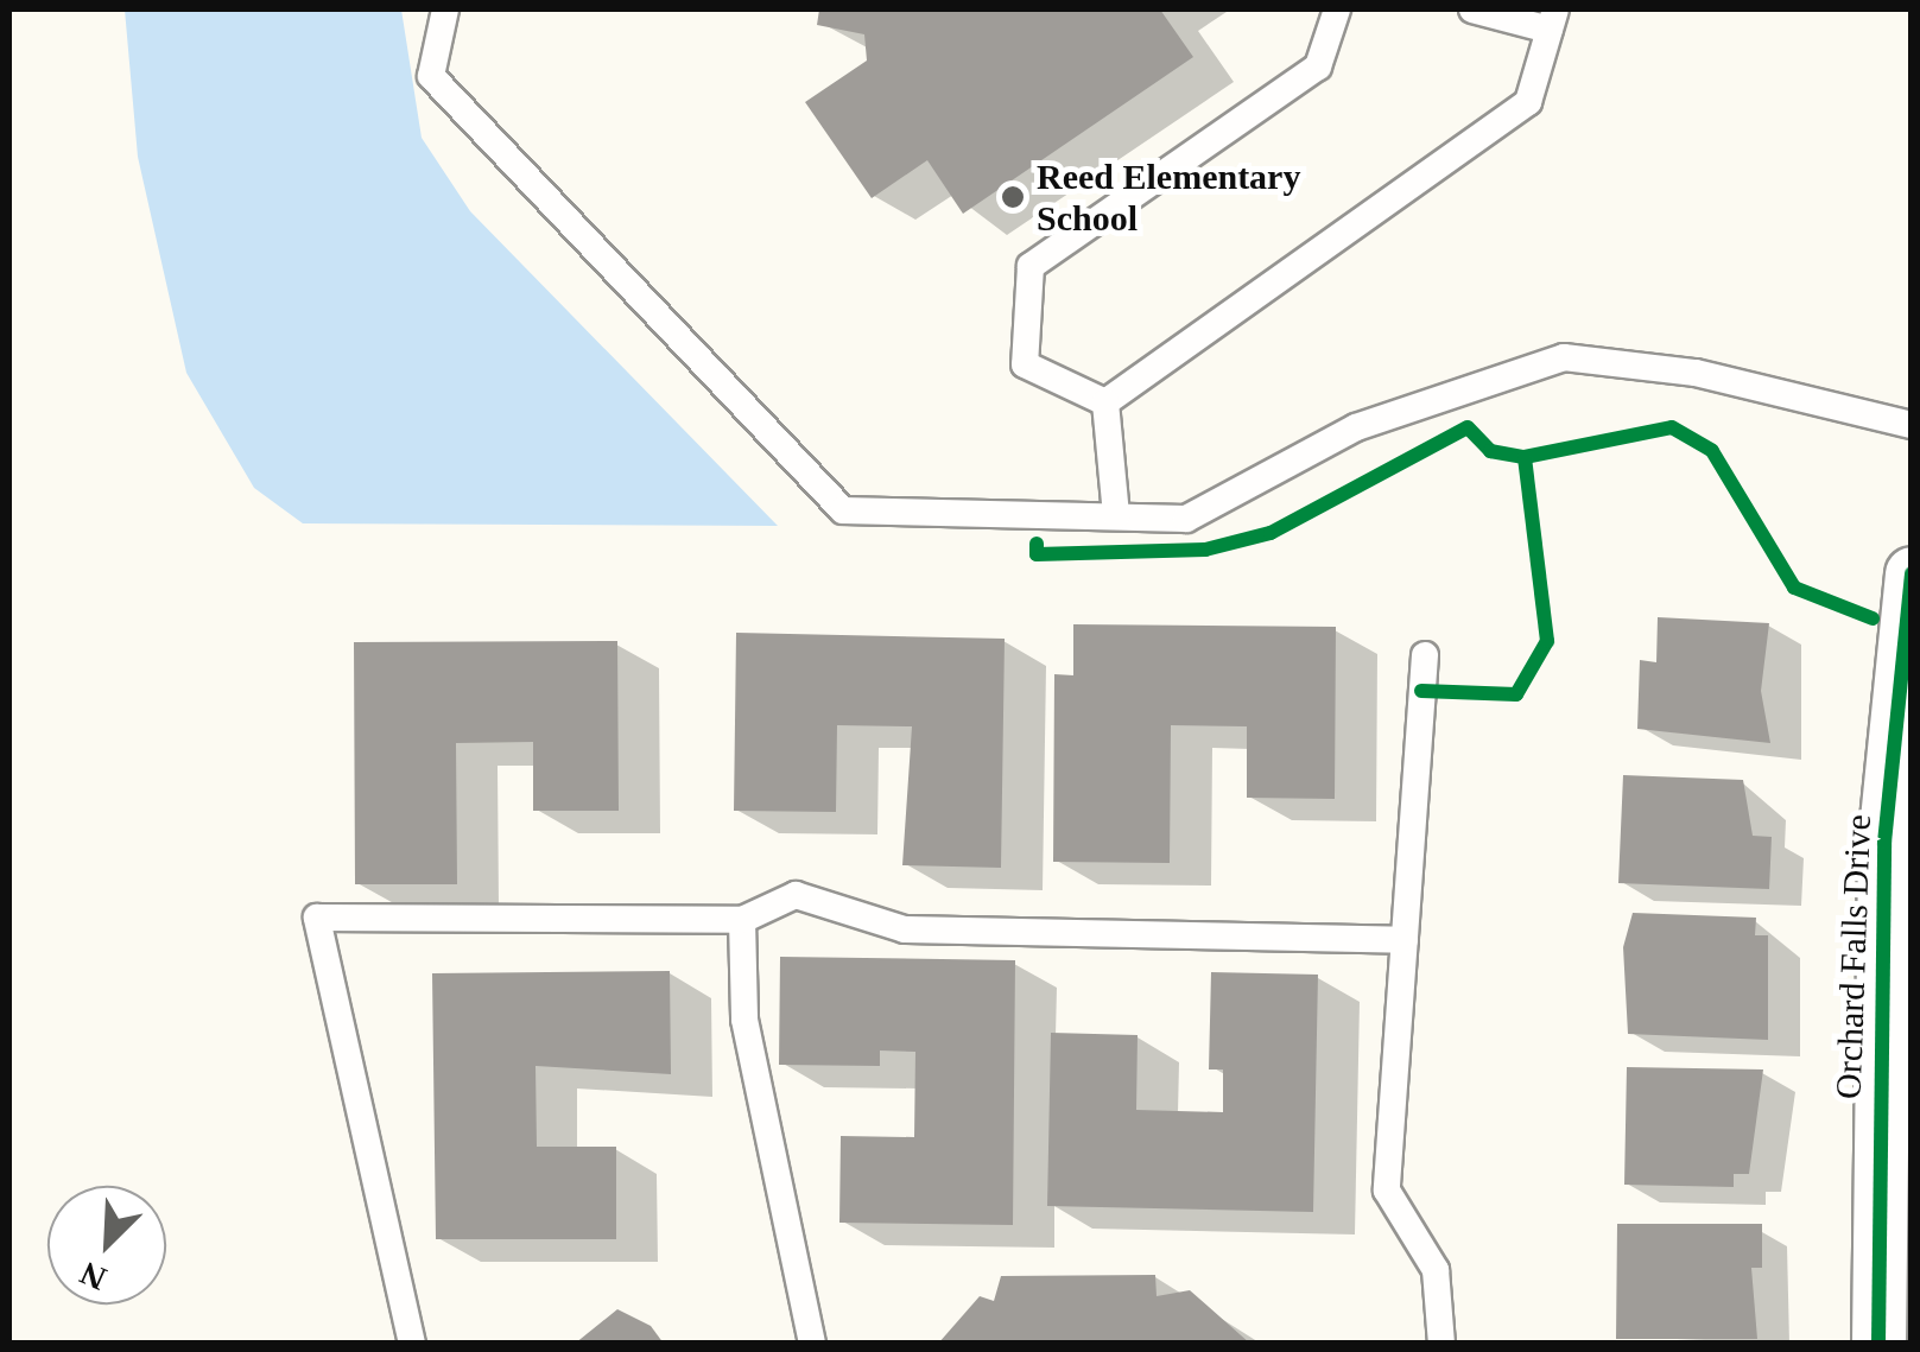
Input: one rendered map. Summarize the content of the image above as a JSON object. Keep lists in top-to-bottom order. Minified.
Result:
{"streets":{"street":["Orchard Falls Drive"]},"places":["Reed Elementary School"],"north":"bottom left"}
